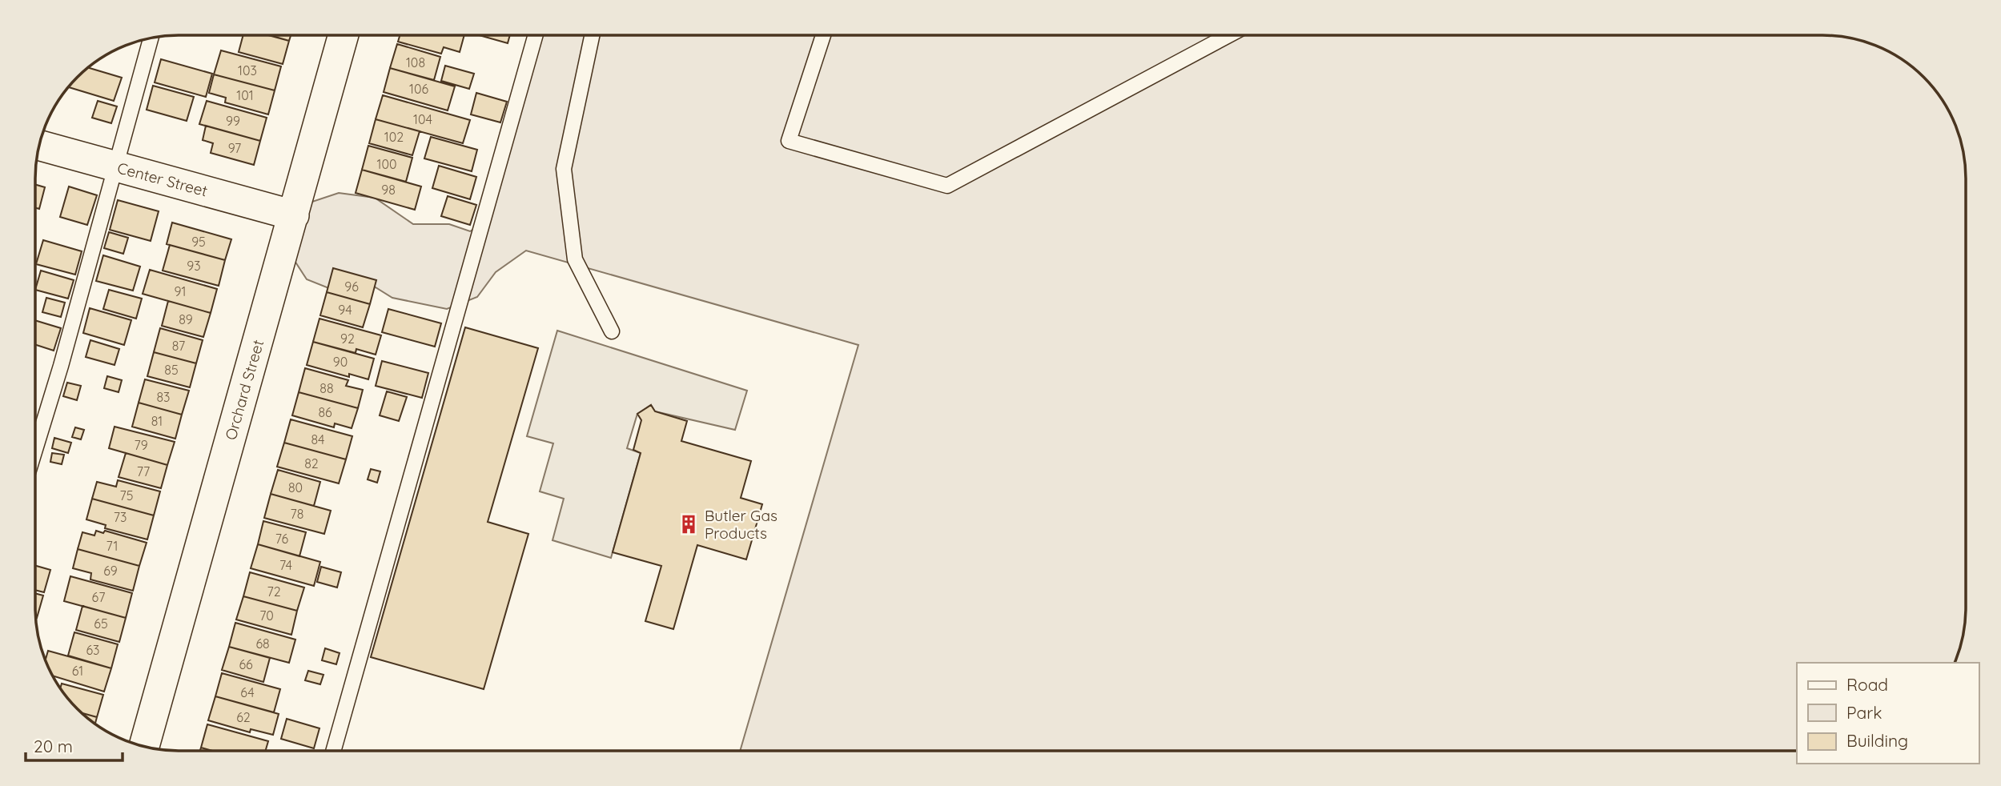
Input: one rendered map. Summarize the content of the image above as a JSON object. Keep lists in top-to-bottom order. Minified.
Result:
{"streets":{"street":["Center Street","Orchard Street"]},"crossings":[["Center Street","Orchard Street"]],"places":{"building":["Butler Gas Products"]},"house_numbers":["108","103","106","101","104","99","102","97","100","98","95","93","96","91","94","89","92","87","90","85","88","83","86","81","84","79","82","77","80","75","78","73","76","71","74","69","72","67","70","65","68","63","66","61","64","62"],"legend":["Road","Park","Building"],"scale_bar":"20 m"}
